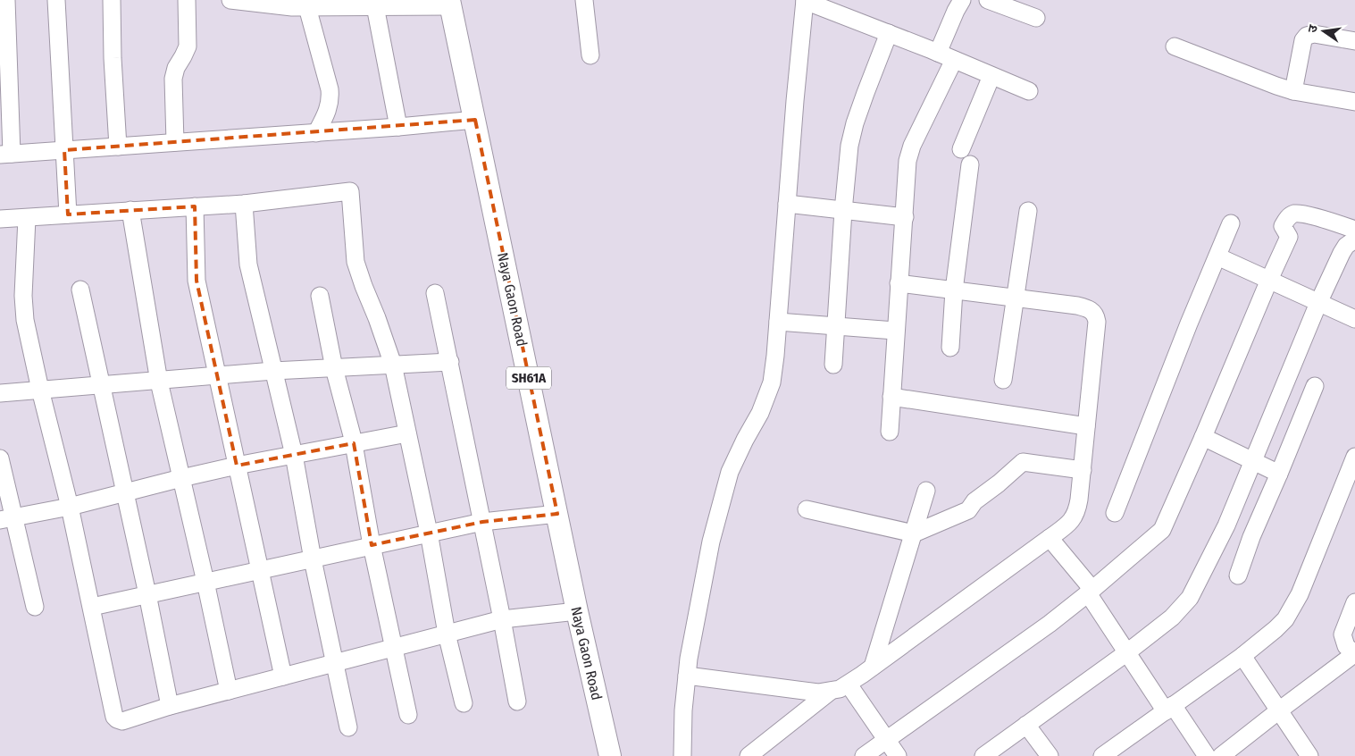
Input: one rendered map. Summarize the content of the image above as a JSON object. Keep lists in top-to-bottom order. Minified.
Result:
{"streets":{"main road":["Naya Gaon Road","SH61A"]},"north":"left"}
